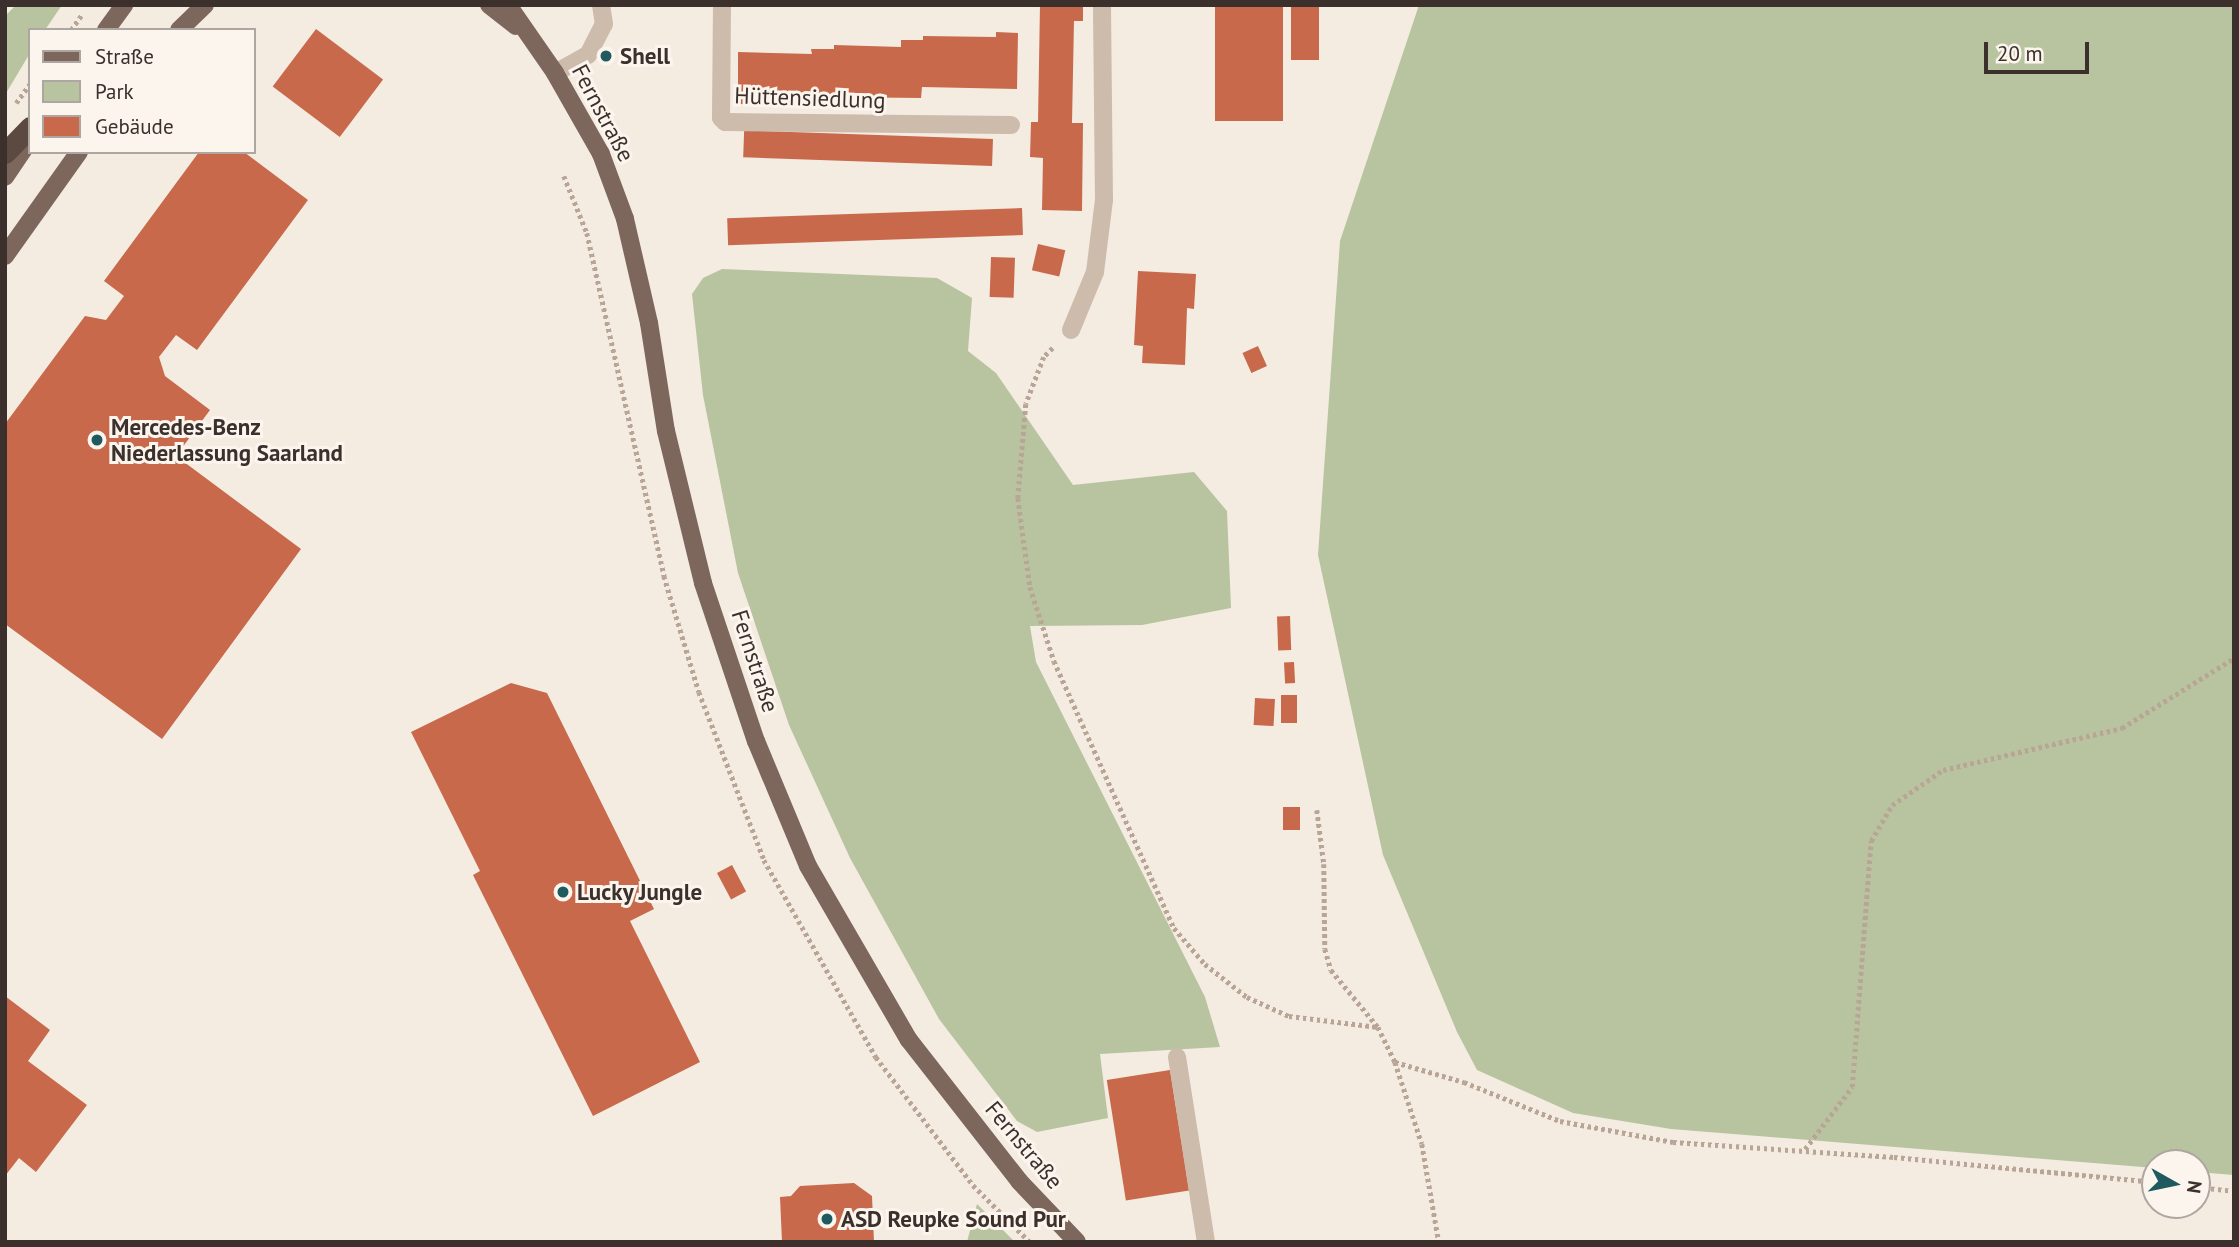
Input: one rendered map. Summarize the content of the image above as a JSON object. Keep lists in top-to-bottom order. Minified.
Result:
{"streets":{"main road":["Fernstraße"],"street":["Hüttensiedlung"]},"places":["Shell","Mercedes-Benz Niederlassung Saarland","Lucky Jungle","ASD Reupke Sound Pur"],"legend":["Straße","Park","Gebäude"],"scale_bar":"20 m","north":"right"}
